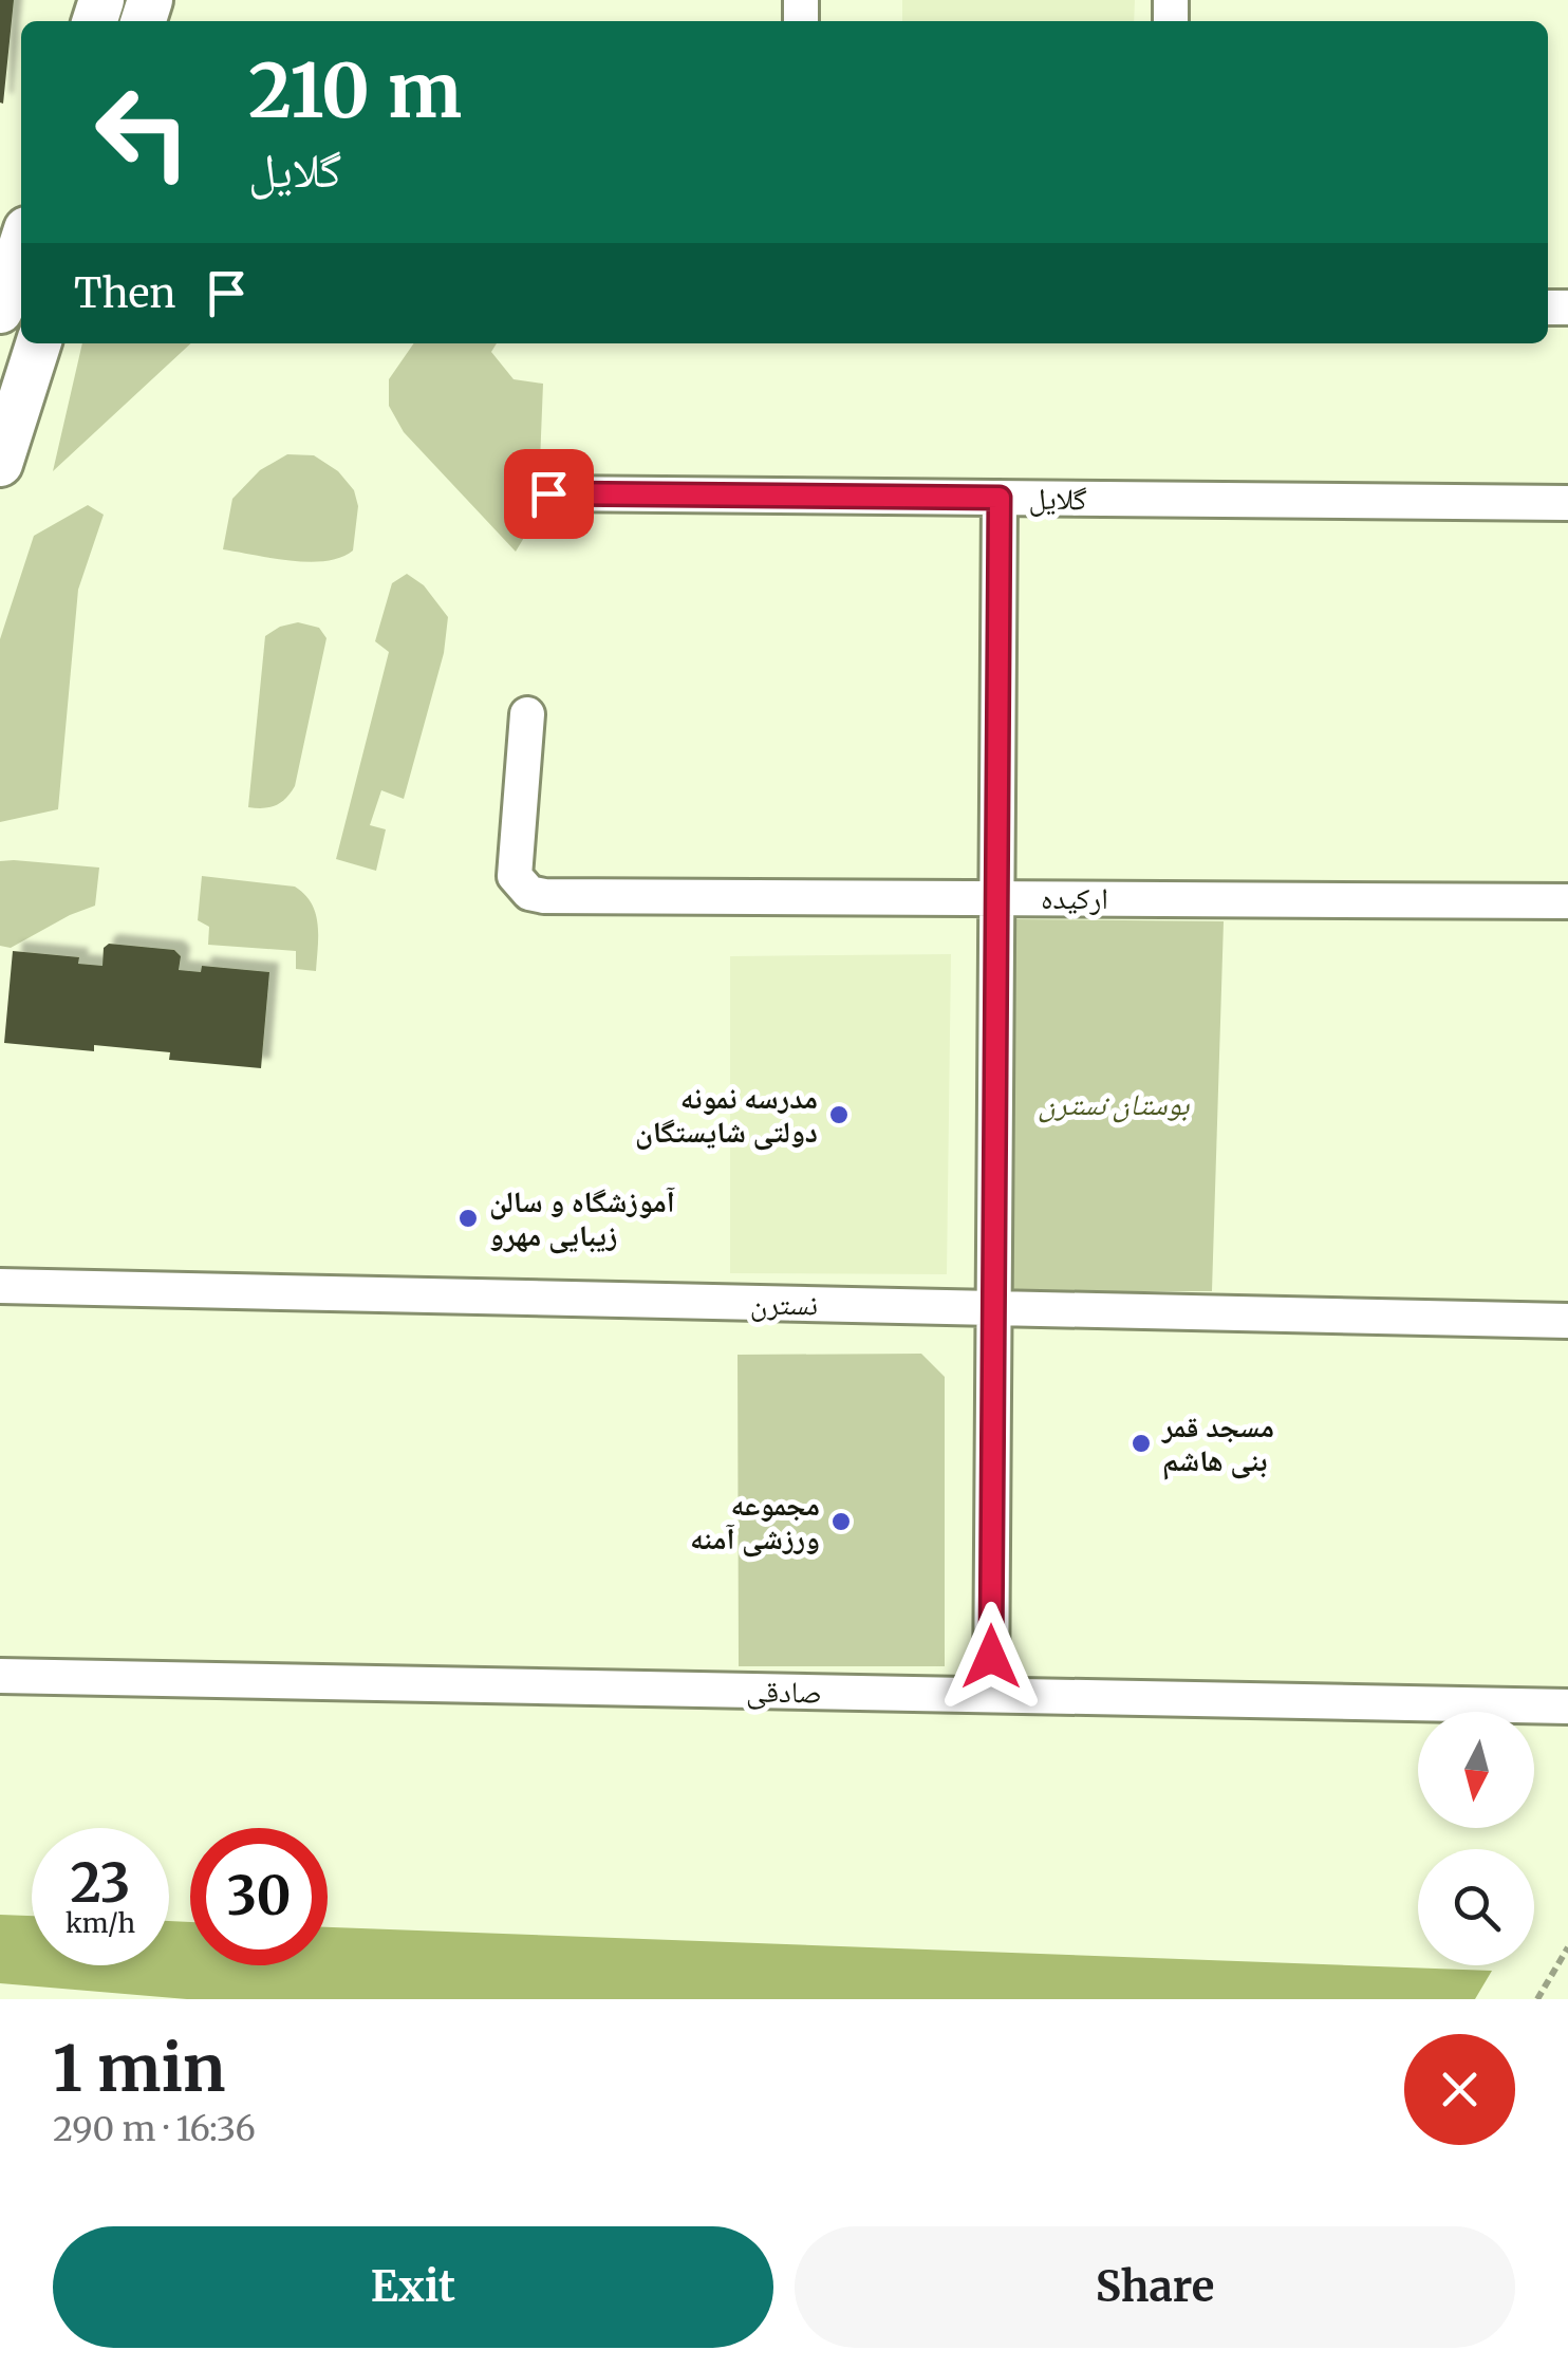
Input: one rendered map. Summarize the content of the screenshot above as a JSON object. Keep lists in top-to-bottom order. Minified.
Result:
{"streets":{"street":["گلایل","ارکیده","نسترن","صادقی"]},"parks":["بوستان نسترن"],"places":["مدرسه نمونه دولتی شایستگان","آموزشگاه و سالن زیبایی مهرو","مسجد قمر بنی هاشم","مجموعه ورزشی آمنه"],"north":"bottom","page":{"turn":["210 m","گلایل"],"then":"Then","speed":"23 km/h","limit":"30","heading":["1 min","290 m · 16:36"],"buttons":["Exit","Share"]}}
